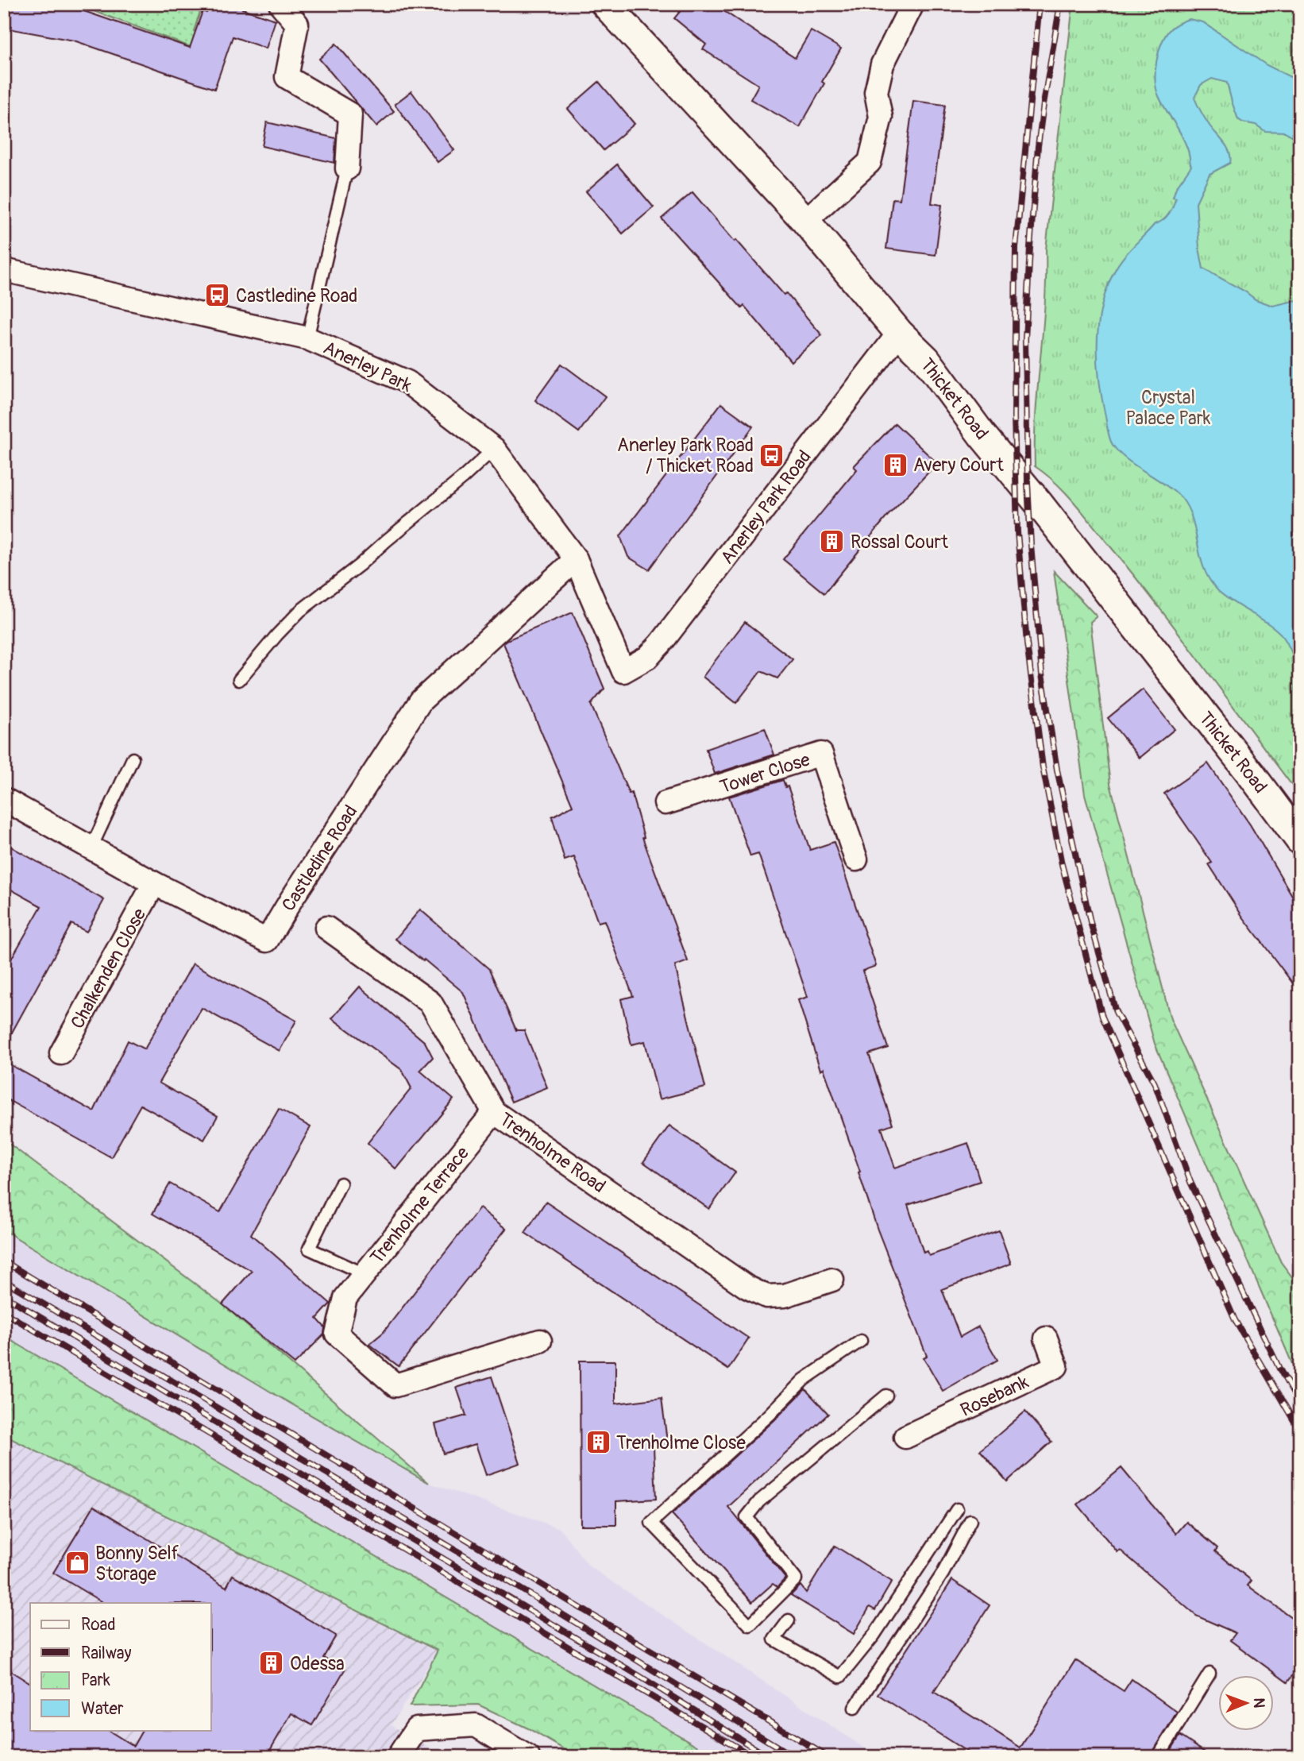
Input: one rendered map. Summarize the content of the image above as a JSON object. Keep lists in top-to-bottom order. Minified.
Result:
{"streets":{"street":["Anerley Park","Thicket Road","Anerley Park Road","Tower Close","Castledine Road","Chalkenden Close","Trenholme Road","Trenholme Terrace","Rosebank"]},"crossings":[["Anerley Park","Anerley Park Road"],["Anerley Park","Castledine Road"],["Thicket Road","Anerley Park Road"],["Castledine Road","Chalkenden Close"],["Trenholme Road","Trenholme Terrace"]],"parks":["Crystal Palace Park"],"places":{"bus stop":["Castledine Road","Anerley Park Road / Thicket Road"],"building":["Avery Court","Rossal Court","Trenholme Close","Odessa"],"shop":["Bonny Self Storage"]},"legend":["Road","Railway","Park","Water"],"north":"right"}
